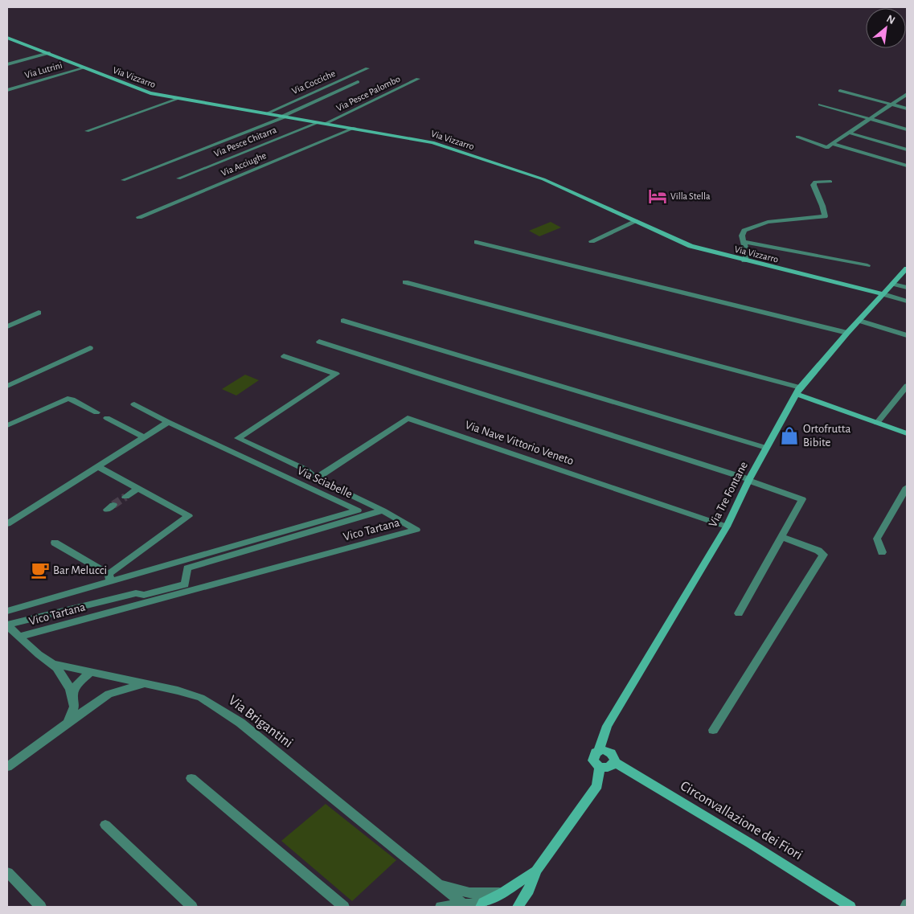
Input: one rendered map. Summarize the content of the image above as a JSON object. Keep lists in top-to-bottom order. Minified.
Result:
{"streets":{"street":["Via Lutrini","Via Vizzarro","Via Cocciche","Via Pesce Palombo","Via Pesce Chitarra","Via Acciughe","Via Nave Vittorio Veneto","Via Sciabelle","Via Tre Fontane","Vico Tartana","Via Brigantini","Circonvallazione dei Fiori"]},"crossings":[["Via Lutrini","Via Vizzarro"],["Via Vizzarro","Via Cocciche"],["Via Vizzarro","Via Pesce Palombo"],["Via Vizzarro","Via Pesce Chitarra"],["Via Vizzarro","Via Acciughe"],["Via Vizzarro","Via Tre Fontane"],["Via Nave Vittorio Veneto","Via Tre Fontane"],["Via Nave Vittorio Veneto","Vico Tartana"],["Via Tre Fontane","Circonvallazione dei Fiori"],["Vico Tartana","Via Brigantini"]],"places":{"hotel":["Villa Stella"],"shop":["Ortofrutta Bibite"],"cafe":["Bar Melucci"]},"north":"top right"}
